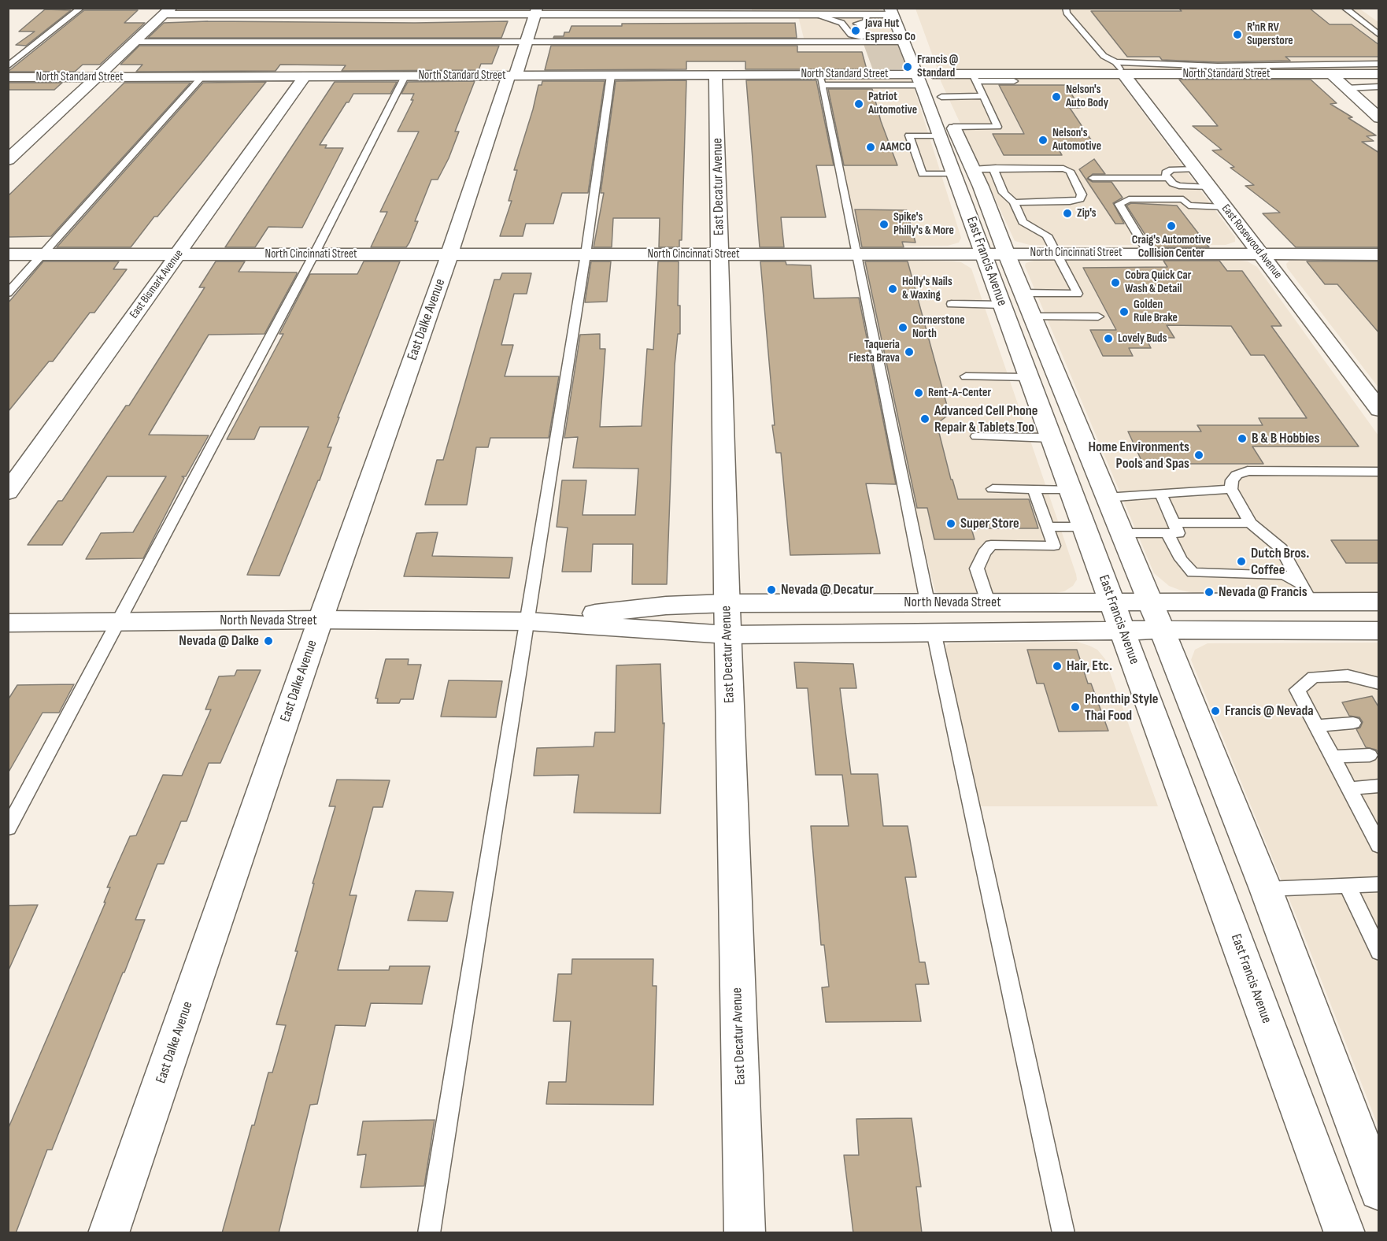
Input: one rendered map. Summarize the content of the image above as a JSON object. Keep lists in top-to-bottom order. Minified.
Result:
{"streets":{"street":["North Standard Street","East Decatur Avenue","East Rosewood Avenue","North Cincinnati Street","East Francis Avenue","East Bismark Avenue","East Dalke Avenue","North Nevada Street"]},"crossings":[["North Standard Street","East Decatur Avenue"],["North Standard Street","East Rosewood Avenue"],["North Standard Street","East Francis Avenue"],["North Standard Street","East Bismark Avenue"],["North Standard Street","East Dalke Avenue"],["East Decatur Avenue","North Cincinnati Street"],["East Decatur Avenue","North Nevada Street"],["East Rosewood Avenue","North Cincinnati Street"],["North Cincinnati Street","East Francis Avenue"],["North Cincinnati Street","East Bismark Avenue"],["North Cincinnati Street","East Dalke Avenue"],["East Francis Avenue","North Nevada Street"],["East Dalke Avenue","North Nevada Street"]],"places":["Java Hut Espresso Co","R'nR RV Superstore","Francis @ Standard","Nelson's Auto Body","Patriot Automotive","Nelson's Automotive","AAMCO","Zip's","Spike's Philly's & More","Craig's Automotive Collision Center","Cobra Quick Car Wash & Detail","Holly's Nails & Waxing","Golden Rule Brake","Cornerstone North","Lovely Buds","Taqueria Fiesta Brava","Rent-A-Center","Advanced Cell Phone Repair & Tablets Too","B & B Hobbies","Home Environments Pools and Spas","Super Store","Dutch Bros. Coffee","Nevada @ Decatur","Nevada @ Francis","Nevada @ Dalke","Hair, Etc.","Phonthip Style Thai Food","Francis @ Nevada"]}
